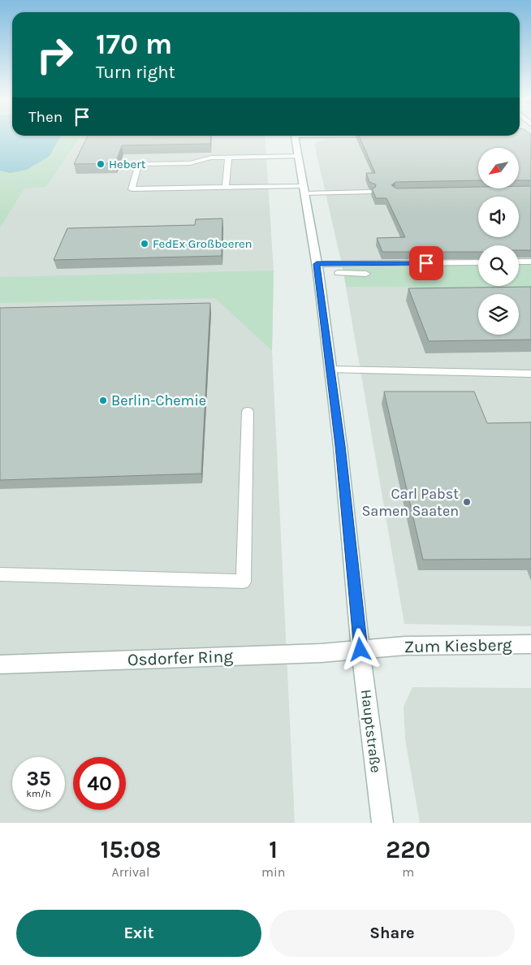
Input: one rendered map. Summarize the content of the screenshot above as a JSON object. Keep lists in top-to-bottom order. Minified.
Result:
{"streets":{"street":["Zum Kiesberg","Osdorfer Ring","Hauptstraße"]},"crossings":[["Zum Kiesberg","Osdorfer Ring"],["Zum Kiesberg","Hauptstraße"],["Osdorfer Ring","Hauptstraße"]],"places":["Hebert","FedEx Großbeeren","Berlin-Chemie","Carl Pabst Samen Saaten"],"north":"bottom left","page":{"turn":["170 m","Turn right"],"then":"Then","speed":"35 km/h","limit":"40","eta":["15:08","Arrival","1","min","220","m"],"buttons":["Exit","Share"]}}
